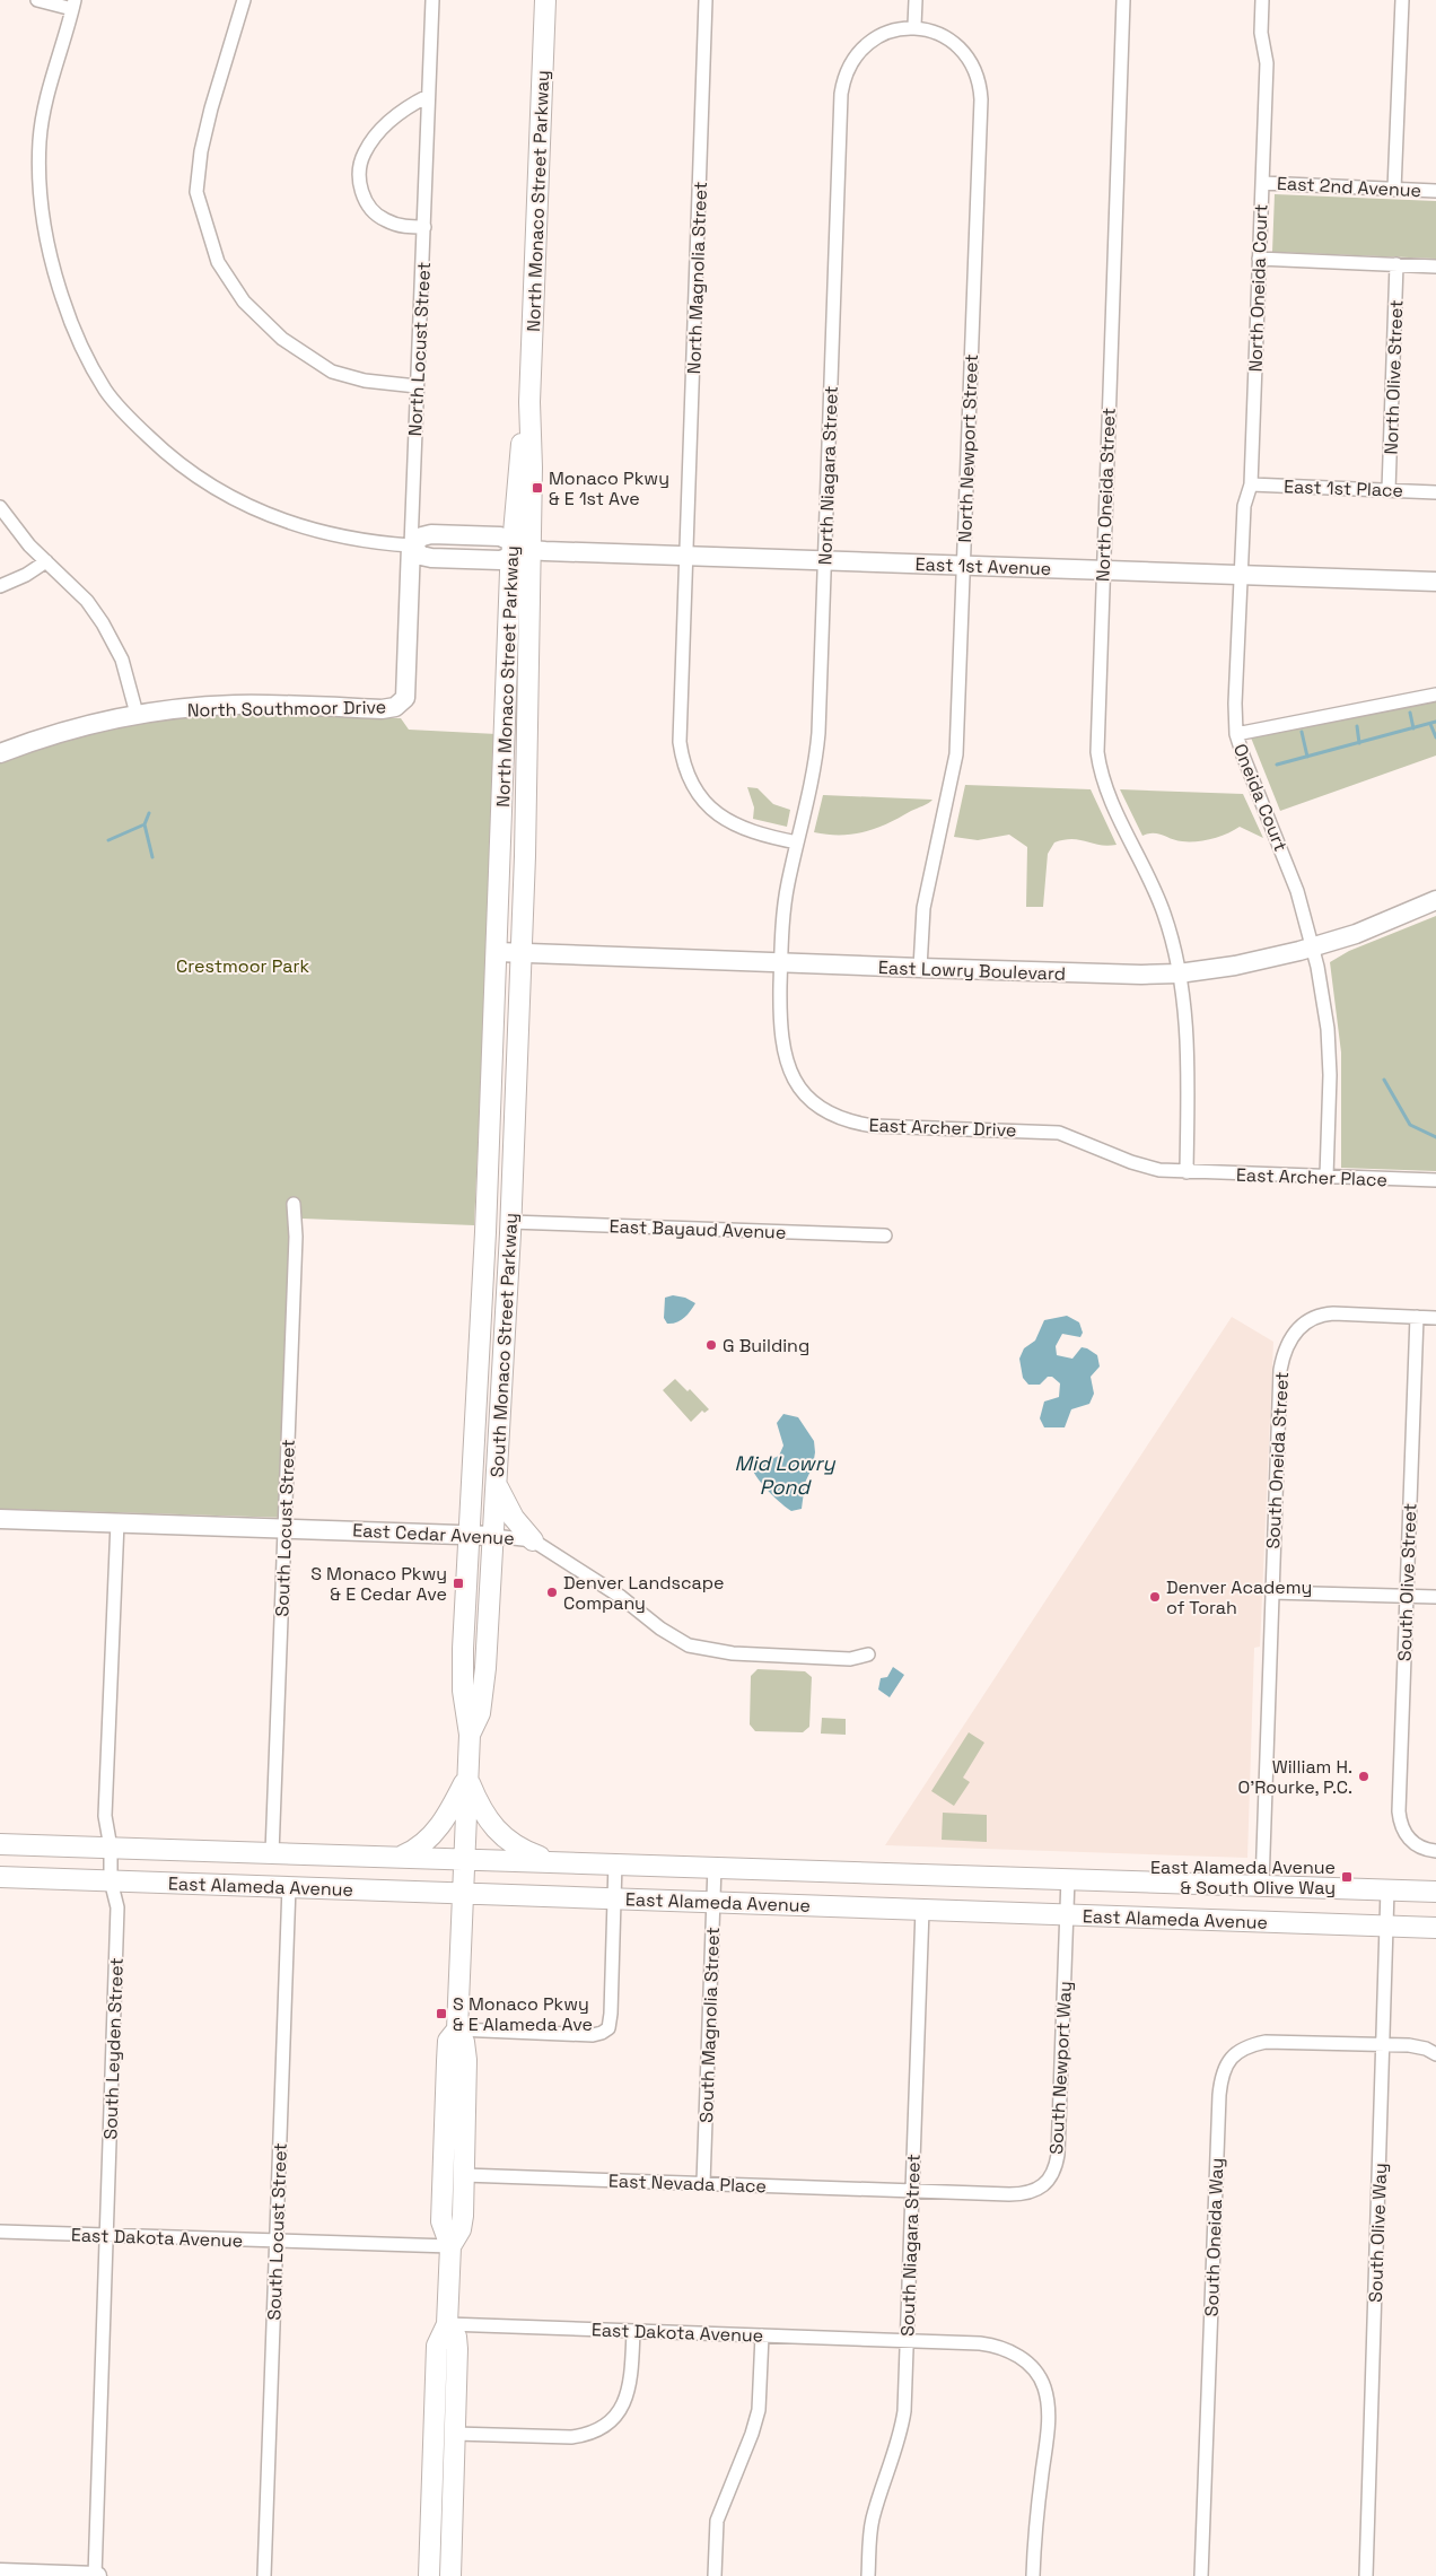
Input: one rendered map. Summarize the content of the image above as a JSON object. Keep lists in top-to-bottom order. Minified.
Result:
{"streets":{"main road":["North Monaco Street Parkway","South Monaco Street Parkway","East Alameda Avenue"],"street":["East 2nd Avenue","North Magnolia Street","North Oneida Court","North Locust Street","North Olive Street","North Newport Street","North Niagara Street","East 1st Place","North Oneida Street","East 1st Avenue","North Southmoor Drive","Oneida Court","East Lowry Boulevard","East Archer Drive","East Archer Place","East Bayaud Avenue","South Oneida Street","South Locust Street","East Cedar Avenue","South Olive Street","South Magnolia Street","South Leyden Street","South Newport Way","East Nevada Place","South Olive Way","East Dakota Avenue","South Oneida Way","South Niagara Street"]},"crossings":[["East 2nd Avenue","North Oneida Court"],["North Monaco Street Parkway","East 1st Avenue"],["North Monaco Street Parkway","East Lowry Boulevard"],["North Monaco Street Parkway","South Monaco Street Parkway"],["North Magnolia Street","North Niagara Street"],["North Magnolia Street","East 1st Avenue"],["North Oneida Court","East 1st Place"],["North Oneida Court","East 1st Avenue"],["North Oneida Court","Oneida Court"],["North Locust Street","East 1st Avenue"],["North Locust Street","North Southmoor Drive"],["North Olive Street","East 1st Place"],["North Newport Street","North Niagara Street"],["North Newport Street","East 1st Avenue"],["North Newport Street","East Lowry Boulevard"],["North Niagara Street","East 1st Avenue"],["North Niagara Street","East Lowry Boulevard"],["North Niagara Street","East Archer Drive"],["North Oneida Street","East 1st Avenue"],["North Oneida Street","East Lowry Boulevard"],["East 1st Avenue","Oneida Court"],["Oneida Court","East Lowry Boulevard"],["Oneida Court","East Archer Place"],["East Lowry Boulevard","East Archer Drive"],["East Lowry Boulevard","South Monaco Street Parkway"],["East Archer Drive","East Archer Place"],["East Bayaud Avenue","South Monaco Street Parkway"],["South Monaco Street Parkway","East Cedar Avenue"],["South Monaco Street Parkway","East Alameda Avenue"],["South Oneida Street","South Olive Street"],["South Oneida Street","East Alameda Avenue"],["South Locust Street","East Cedar Avenue"],["South Locust Street","East Alameda Avenue"],["South Locust Street","East Dakota Avenue"],["East Cedar Avenue","South Leyden Street"],["East Alameda Avenue","South Magnolia Street"],["East Alameda Avenue","South Leyden Street"],["East Alameda Avenue","South Newport Way"],["East Alameda Avenue","South Olive Way"],["East Alameda Avenue","South Niagara Street"],["South Magnolia Street","East Nevada Place"],["South Leyden Street","East Dakota Avenue"],["South Newport Way","East Nevada Place"],["South Newport Way","South Niagara Street"],["East Nevada Place","South Niagara Street"],["South Olive Way","South Oneida Way"],["East Dakota Avenue","South Niagara Street"]],"water":["Mid Lowry Pond"],"parks":["Crestmoor Park"],"places":{"transit":["Monaco Pkwy & E 1st Ave","S Monaco Pkwy & E Cedar Ave","East Alameda Avenue & South Olive Way","S Monaco Pkwy & E Alameda Ave"],"other":["G Building","Denver Landscape Company","Denver Academy of Torah","William H. O'Rourke, P.C."]}}
